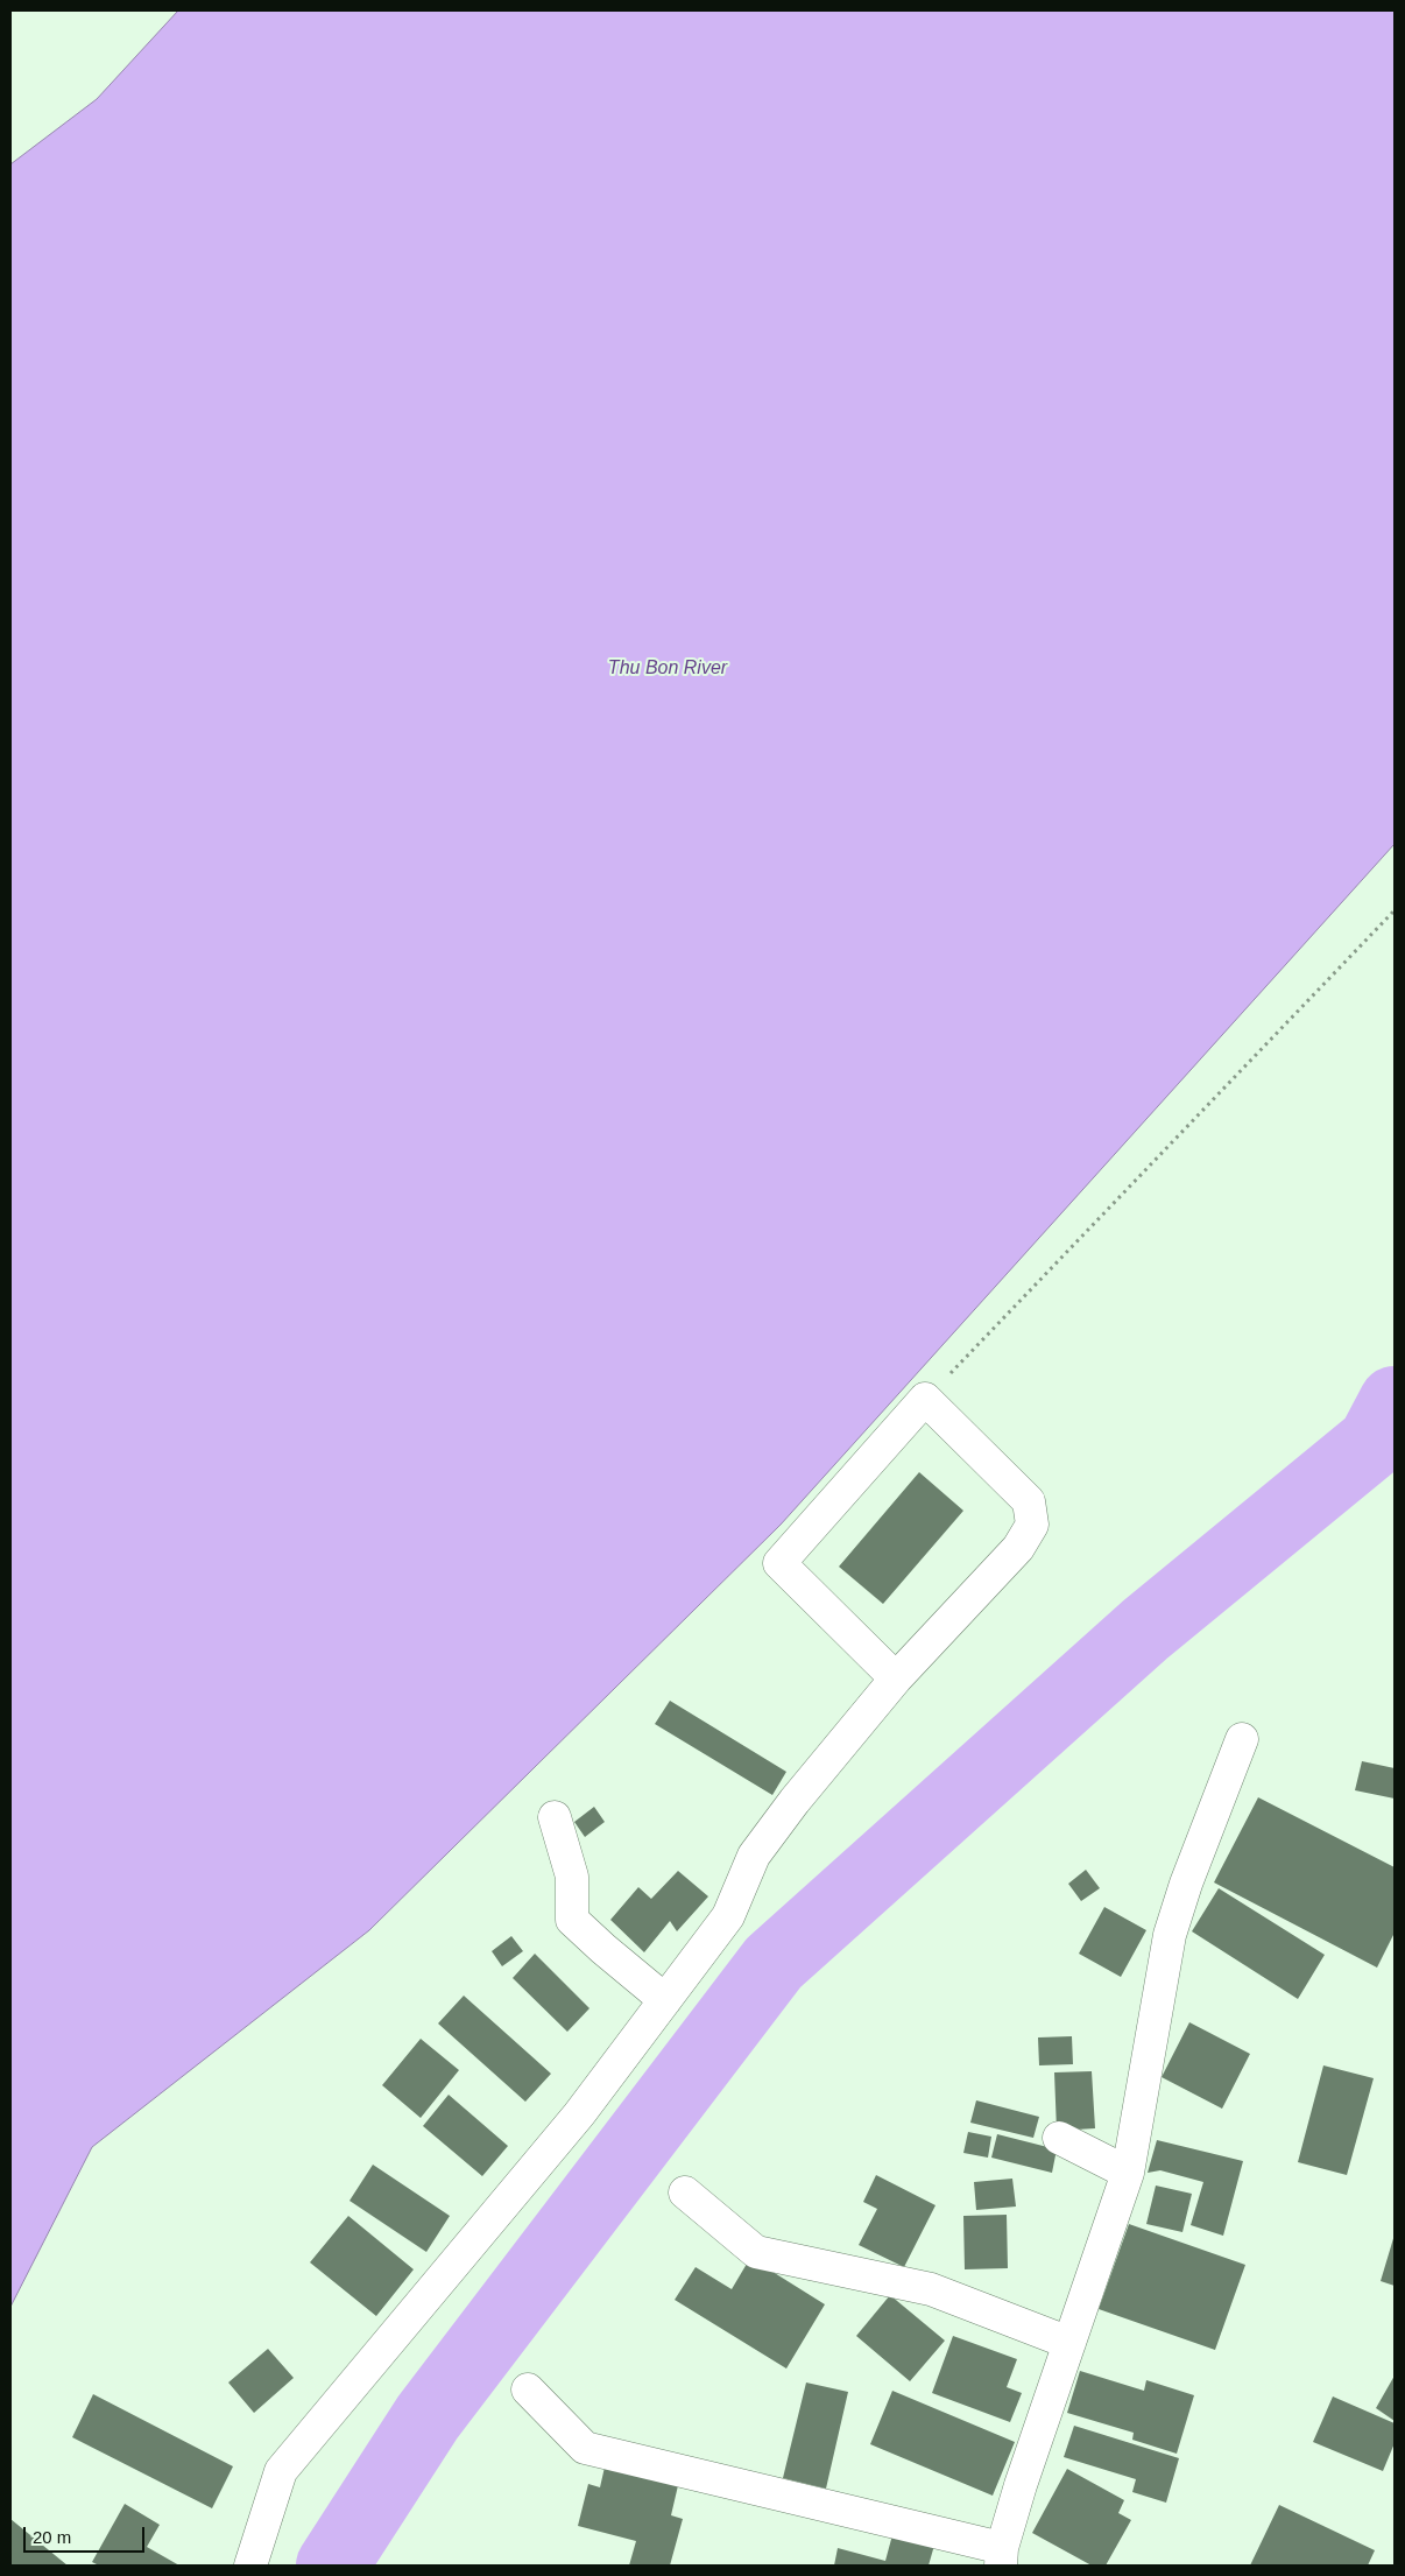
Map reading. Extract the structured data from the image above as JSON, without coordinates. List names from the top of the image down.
{
  "water": ["Thu Bon River"],
  "scale_bar": "20 m"
}
